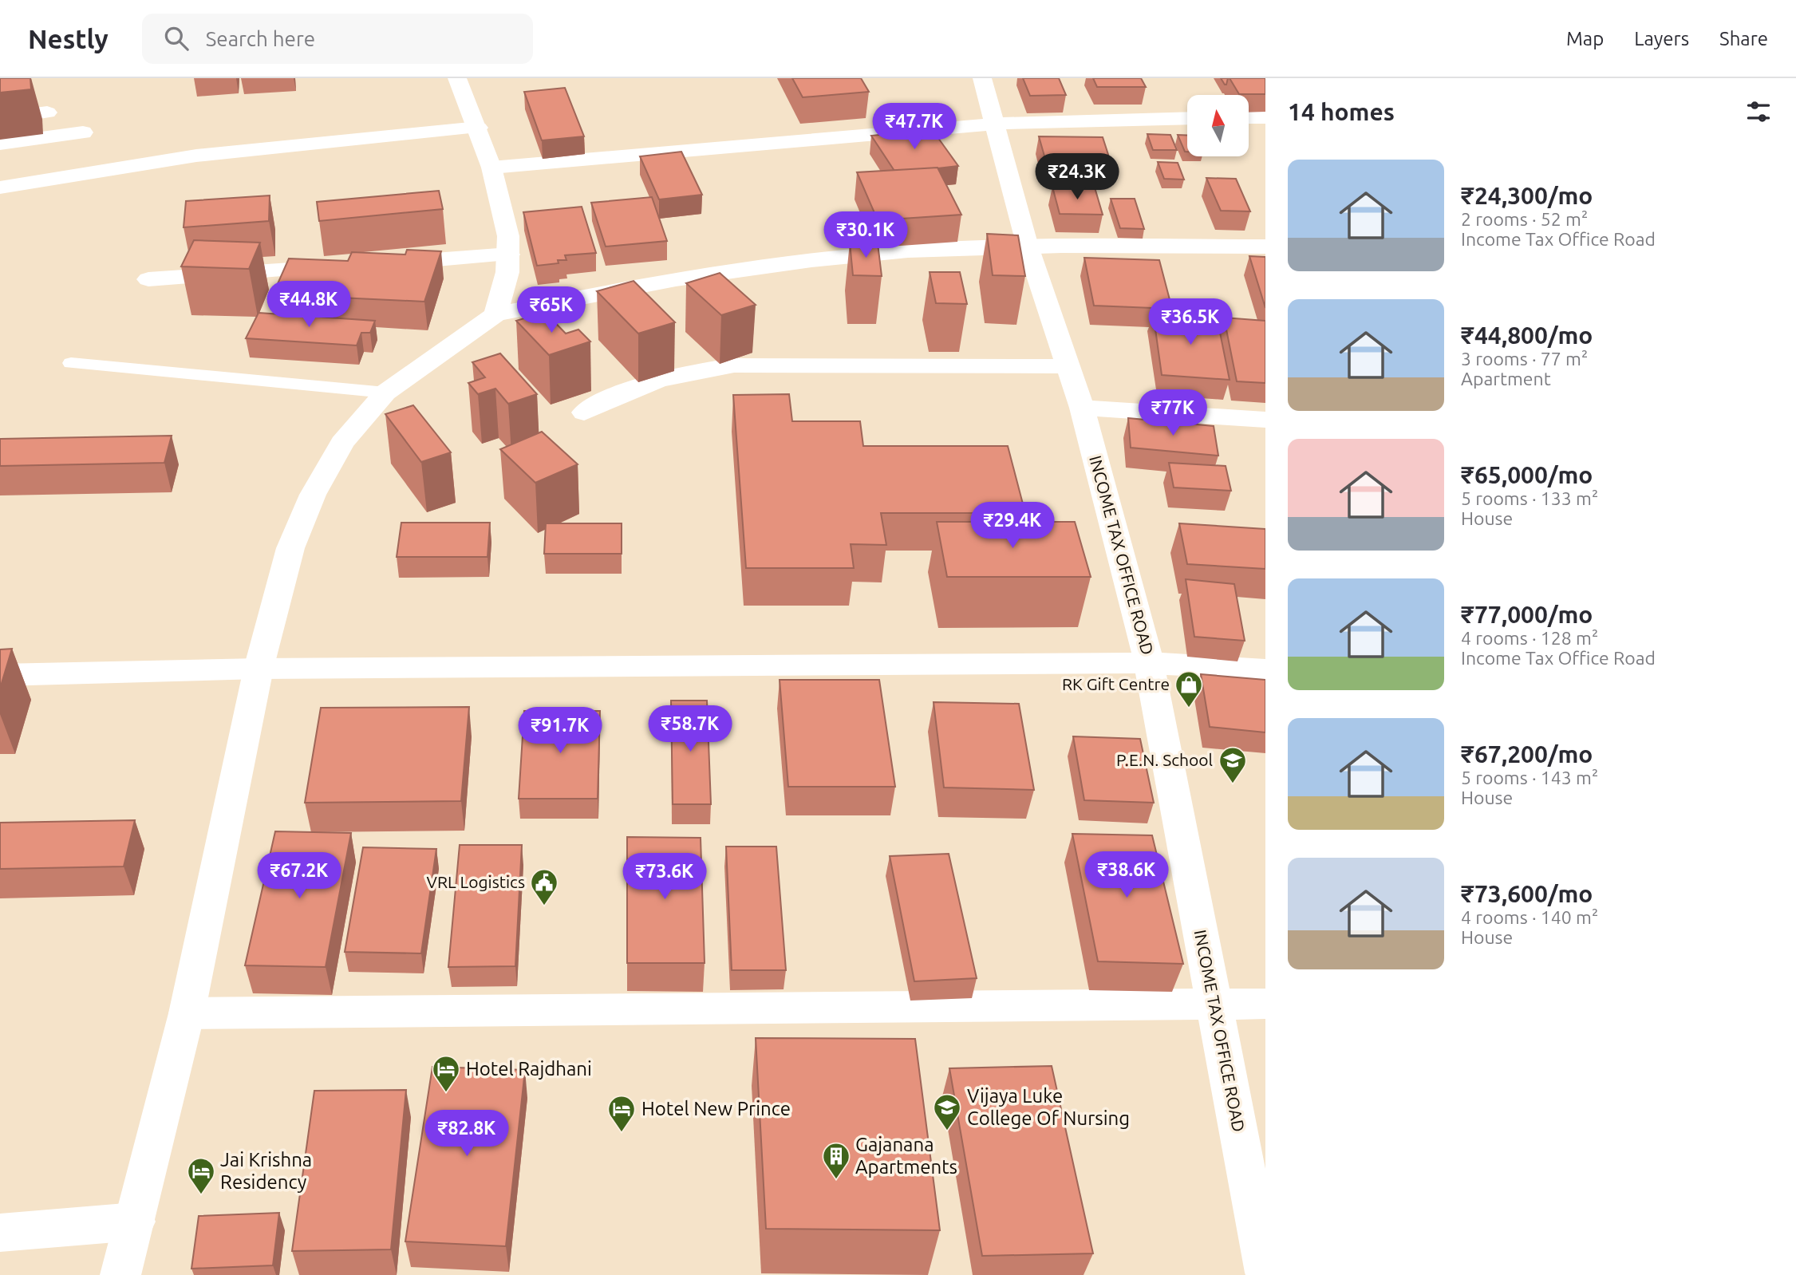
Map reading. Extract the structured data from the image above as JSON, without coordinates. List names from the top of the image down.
{
  "streets": {
    "street": ["INCOME TAX OFFICE ROAD"]
  },
  "places": {
    "shop": ["RK Gift Centre"],
    "school or university": ["P.E.N. School", "Vijaya Luke College Of Nursing"],
    "public building": ["VRL Logistics"],
    "hotel": ["Hotel Rajdhani", "Hotel New Prince", "Jai Krishna Residency"],
    "building": ["Gajanana Apartments"]
  },
  "north": "top",
  "page": {
    "header": "Nestly",
    "search": "Search here",
    "nav": ["Map", "Layers", "Share"],
    "heading": "14 homes",
    "price": [
      "₹47.7K",
      "₹24.3K",
      "₹30.1K",
      "₹44.8K",
      "₹65K",
      "₹36.5K",
      "₹77K",
      "₹29.4K",
      "₹58.7K",
      "₹91.7K",
      "₹38.6K",
      "₹67.2K",
      "₹73.6K",
      "₹82.8K"
    ],
    "list": [
      {
        "name": "₹24,300/mo",
        "note": "2 rooms · 52 m² · Income Tax Office Road"
      },
      {
        "name": "₹44,800/mo",
        "note": "3 rooms · 77 m² · Apartment"
      },
      {
        "name": "₹65,000/mo",
        "note": "5 rooms · 133 m² · House"
      },
      {
        "name": "₹77,000/mo",
        "note": "4 rooms · 128 m² · Income Tax Office Road"
      },
      {
        "name": "₹67,200/mo",
        "note": "5 rooms · 143 m² · House"
      },
      {
        "name": "₹73,600/mo",
        "note": "4 rooms · 140 m² · House"
      }
    ]
  }
}
